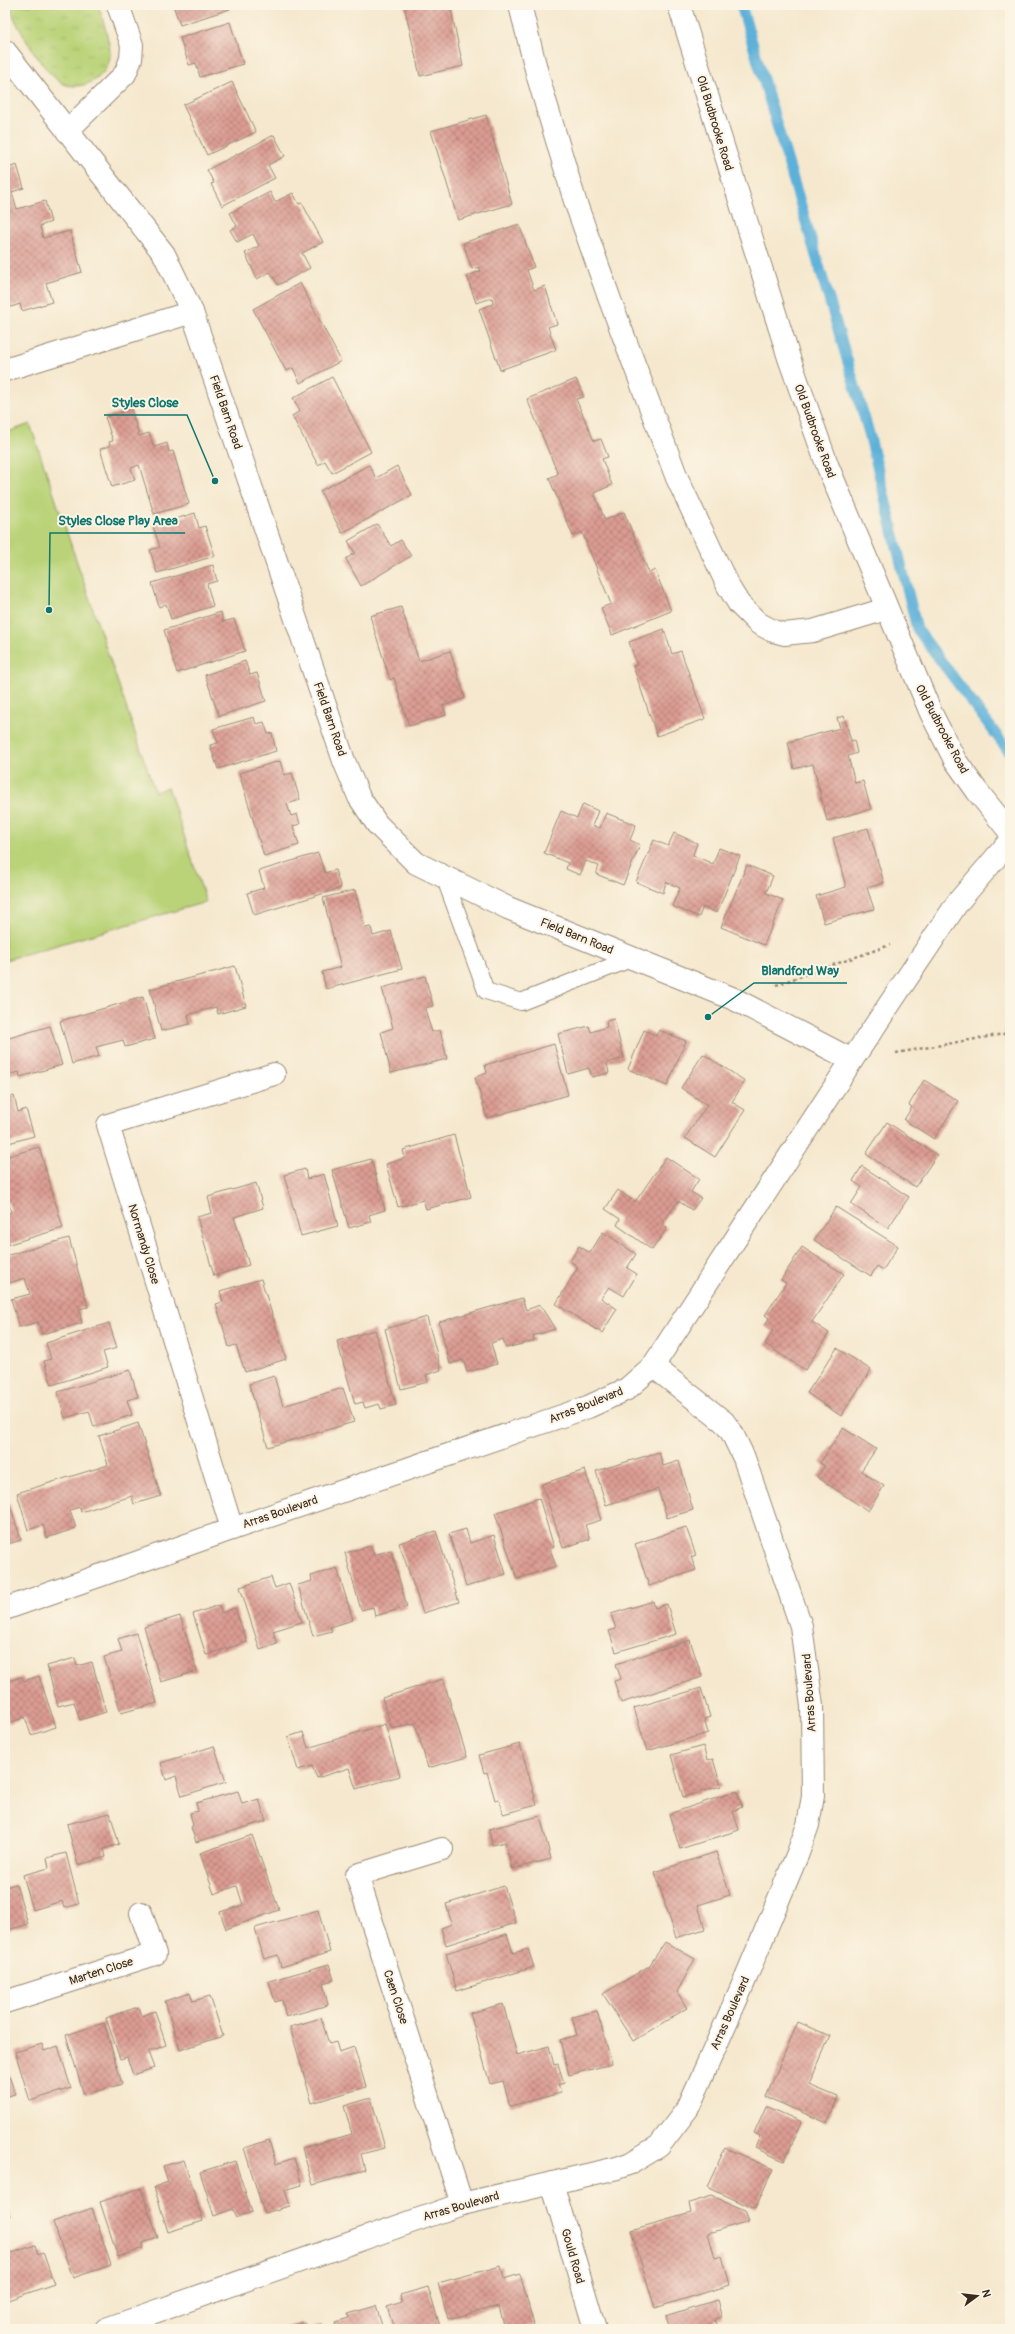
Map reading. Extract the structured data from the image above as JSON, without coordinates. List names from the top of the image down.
{
  "streets": {
    "street": [
      "Old Budbrooke Road",
      "Field Barn Road",
      "Normandy Close",
      "Arras Boulevard",
      "Marten Close",
      "Caen Close",
      "Gould Road"
    ]
  },
  "crossings": [
    ["Normandy Close", "Arras Boulevard"],
    ["Arras Boulevard", "Caen Close"],
    ["Arras Boulevard", "Gould Road"]
  ],
  "places": ["Styles Close", "Styles Close Play Area", "Blandford Way"],
  "north": "right"
}
